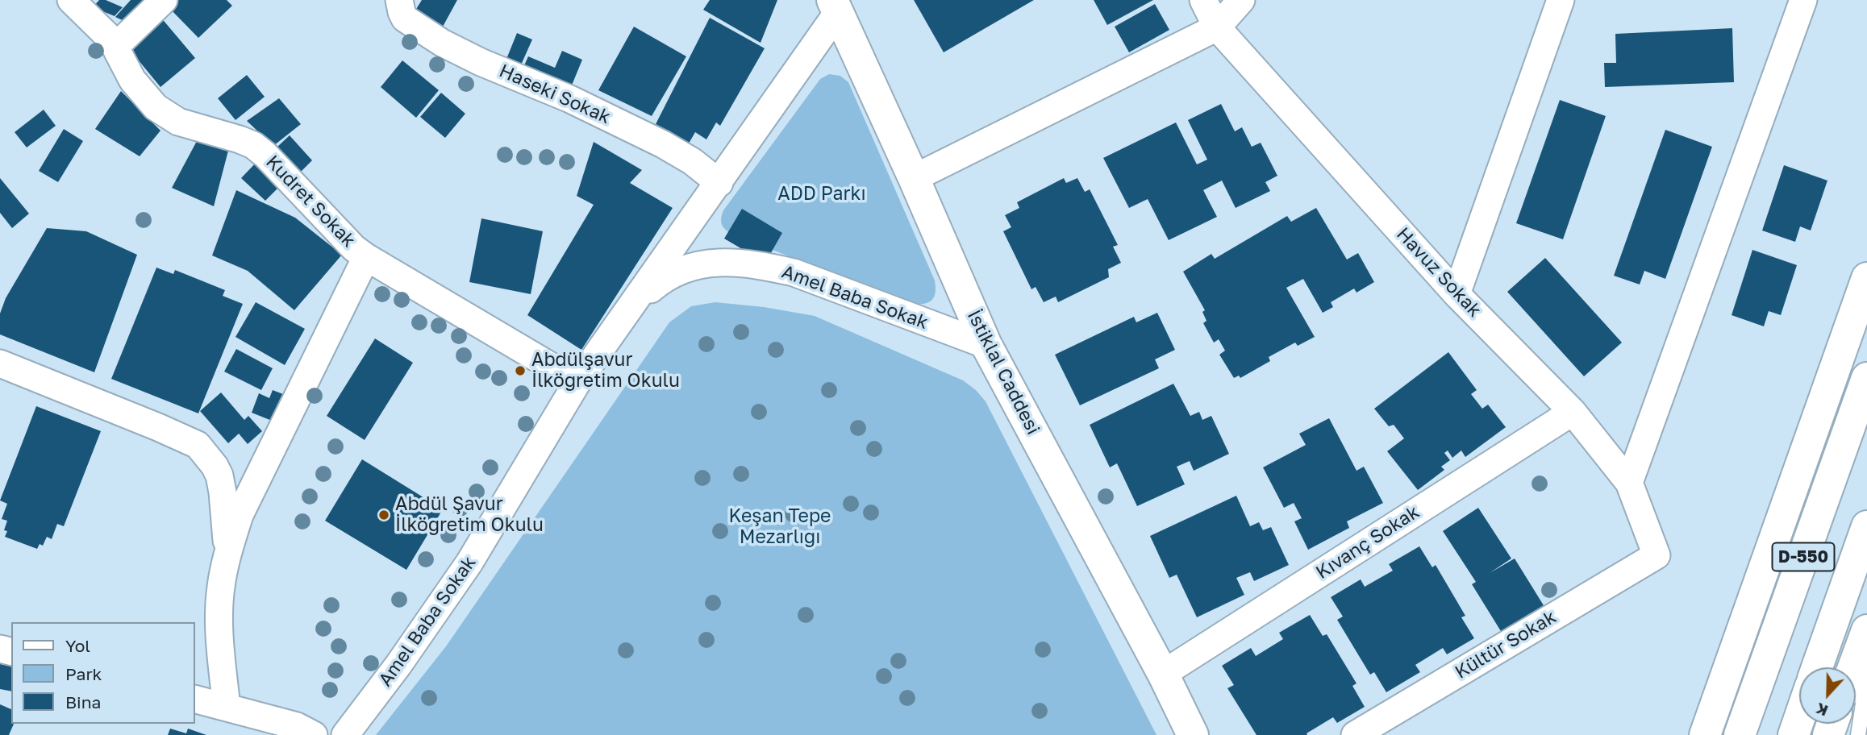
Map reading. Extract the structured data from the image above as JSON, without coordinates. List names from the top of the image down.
{
  "streets": {
    "main road": ["İstiklal Caddesi", "D-550"],
    "street": [
      "Haseki Sokak",
      "Kudret Sokak",
      "Havuz Sokak",
      "Amel Baba Sokak",
      "Kıvanç Sokak",
      "Kültür Sokak"
    ]
  },
  "crossings": [
    ["Haseki Sokak", "Amel Baba Sokak"],
    ["Kudret Sokak", "Amel Baba Sokak"],
    ["Havuz Sokak", "Kıvanç Sokak"],
    ["Havuz Sokak", "Kültür Sokak"],
    ["Amel Baba Sokak", "İstiklal Caddesi"],
    ["İstiklal Caddesi", "Kıvanç Sokak"]
  ],
  "parks": ["ADD Parkı", "Keşan Tepe Mezarlığı"],
  "places": ["Abdülşavur İlköğretim Okulu", "Abdül Şavur İlköğretim Okulu"],
  "legend": ["Yol", "Park", "Bina"],
  "north": "bottom"
}
